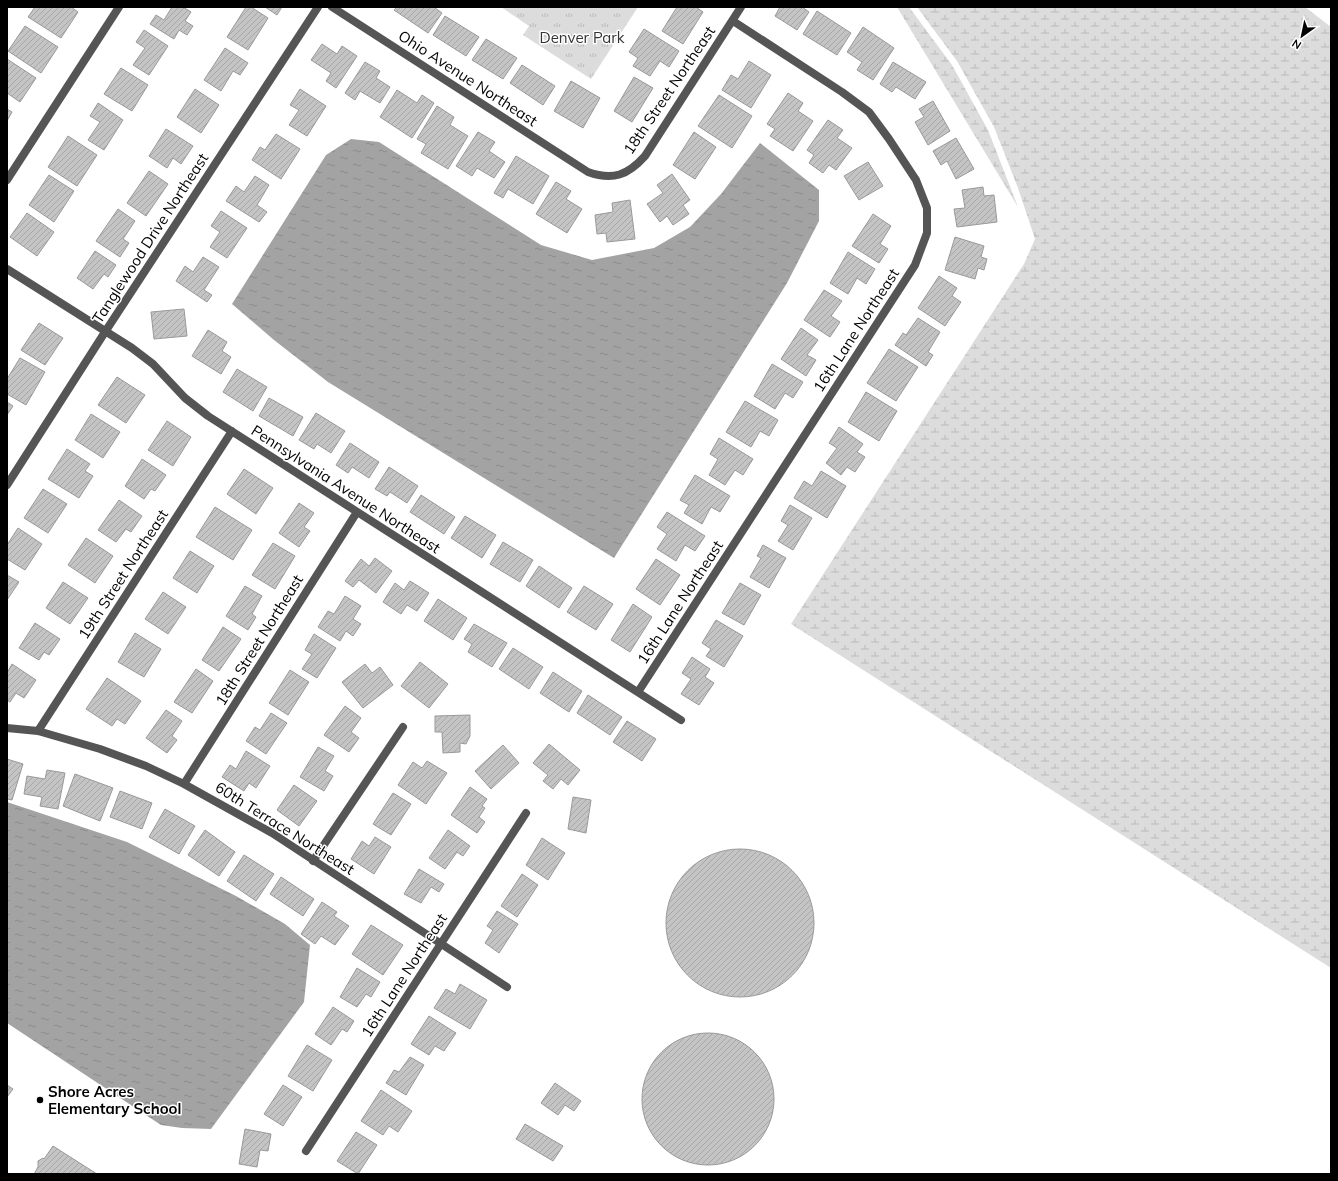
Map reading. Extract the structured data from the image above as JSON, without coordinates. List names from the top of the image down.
{
  "streets": {
    "street": [
      "Ohio Avenue Northeast",
      "18th Street Northeast",
      "Tanglewood Drive Northeast",
      "16th Lane Northeast",
      "Pennsylvania Avenue Northeast",
      "19th Street Northeast",
      "60th Terrace Northeast"
    ]
  },
  "crossings": [
    ["Ohio Avenue Northeast", "18th Street Northeast"],
    ["18th Street Northeast", "16th Lane Northeast"],
    ["18th Street Northeast", "Pennsylvania Avenue Northeast"],
    ["18th Street Northeast", "60th Terrace Northeast"],
    ["Tanglewood Drive Northeast", "Pennsylvania Avenue Northeast"],
    ["16th Lane Northeast", "Pennsylvania Avenue Northeast"],
    ["16th Lane Northeast", "60th Terrace Northeast"],
    ["Pennsylvania Avenue Northeast", "19th Street Northeast"],
    ["19th Street Northeast", "60th Terrace Northeast"]
  ],
  "parks": ["Denver Park"],
  "places": ["Shore Acres Elementary School"],
  "north": "bottom left"
}
